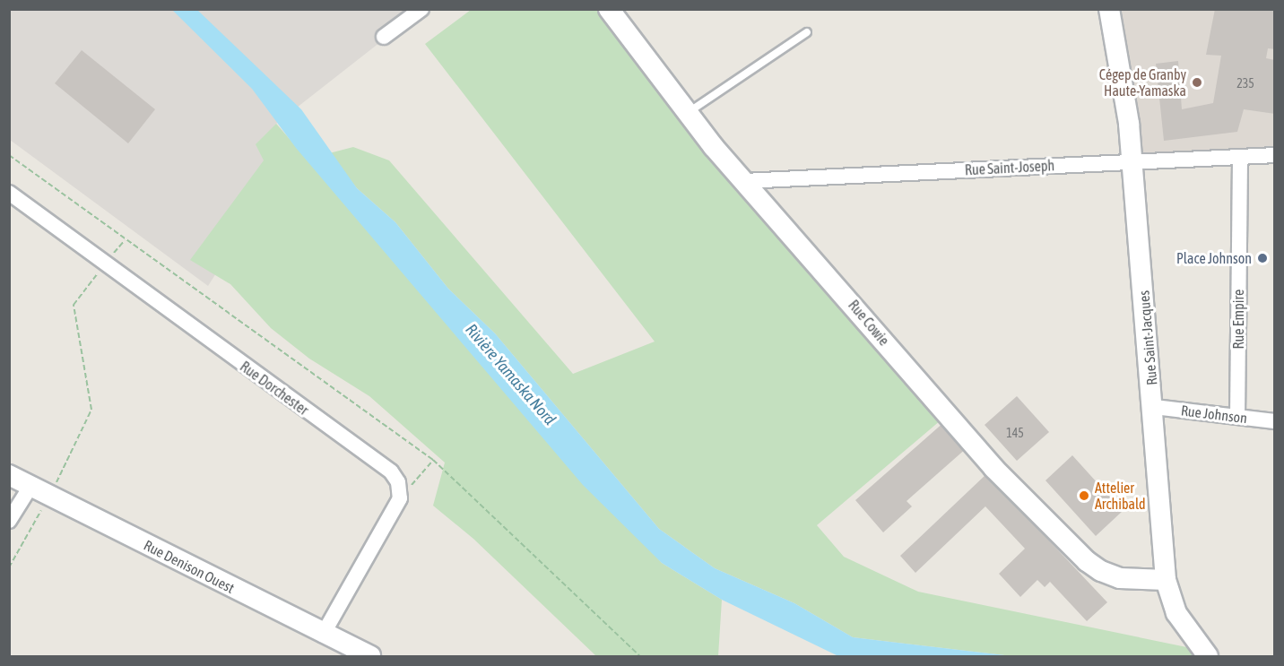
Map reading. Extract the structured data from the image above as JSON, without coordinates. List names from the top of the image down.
{
  "streets": {
    "street": [
      "Rue Saint-Joseph",
      "Rue Empire",
      "Rue Cowie",
      "Rue Saint-Jacques",
      "Rue Dorchester",
      "Rue Johnson",
      "Rue Denison Ouest"
    ]
  },
  "crossings": [
    ["Rue Saint-Joseph", "Rue Empire"],
    ["Rue Saint-Joseph", "Rue Cowie"],
    ["Rue Saint-Joseph", "Rue Saint-Jacques"],
    ["Rue Empire", "Rue Johnson"],
    ["Rue Cowie", "Rue Saint-Jacques"],
    ["Rue Saint-Jacques", "Rue Johnson"]
  ],
  "water": ["Rivière Yamaska Nord"],
  "places": ["Cégep de Granby Haute-Yamaska", "Place Johnson", "Attelier Archibald"],
  "house_numbers": ["235", "145"]
}
